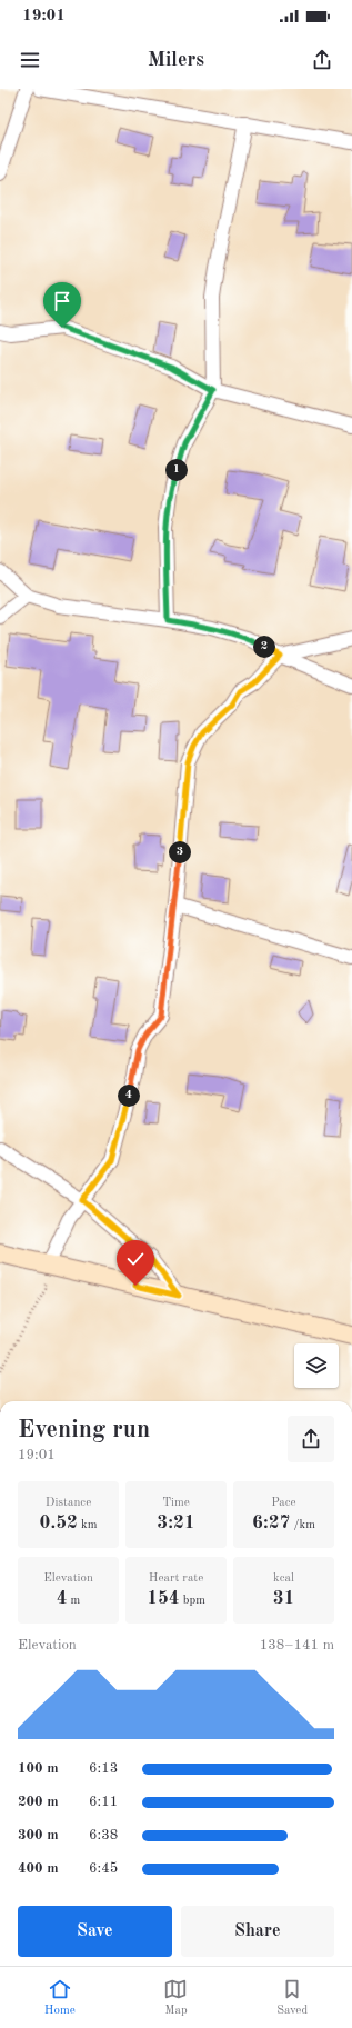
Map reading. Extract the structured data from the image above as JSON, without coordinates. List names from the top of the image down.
{
  "page": {
    "status": "19:01",
    "header": "Milers",
    "pins": [
      "1",
      "2",
      "3",
      "4"
    ],
    "heading": ["Evening run", "19:01"],
    "stats": [
      ["Distance", "0.52 km"],
      ["Time", "3:21"],
      ["Pace", "6:27 /km"],
      ["Elevation", "4 m"],
      ["Heart rate", "154 bpm"],
      ["kcal", "31"]
    ],
    "chart": ["Elevation", "138–141 m"],
    "list": [
      {
        "name": "100 m",
        "note": "6:13"
      },
      {
        "name": "200 m",
        "note": "6:11"
      },
      {
        "name": "300 m",
        "note": "6:38"
      },
      {
        "name": "400 m",
        "note": "6:45"
      }
    ],
    "buttons": ["Save", "Share"],
    "tabs": ["Home", "Map", "Saved"]
  }
}
